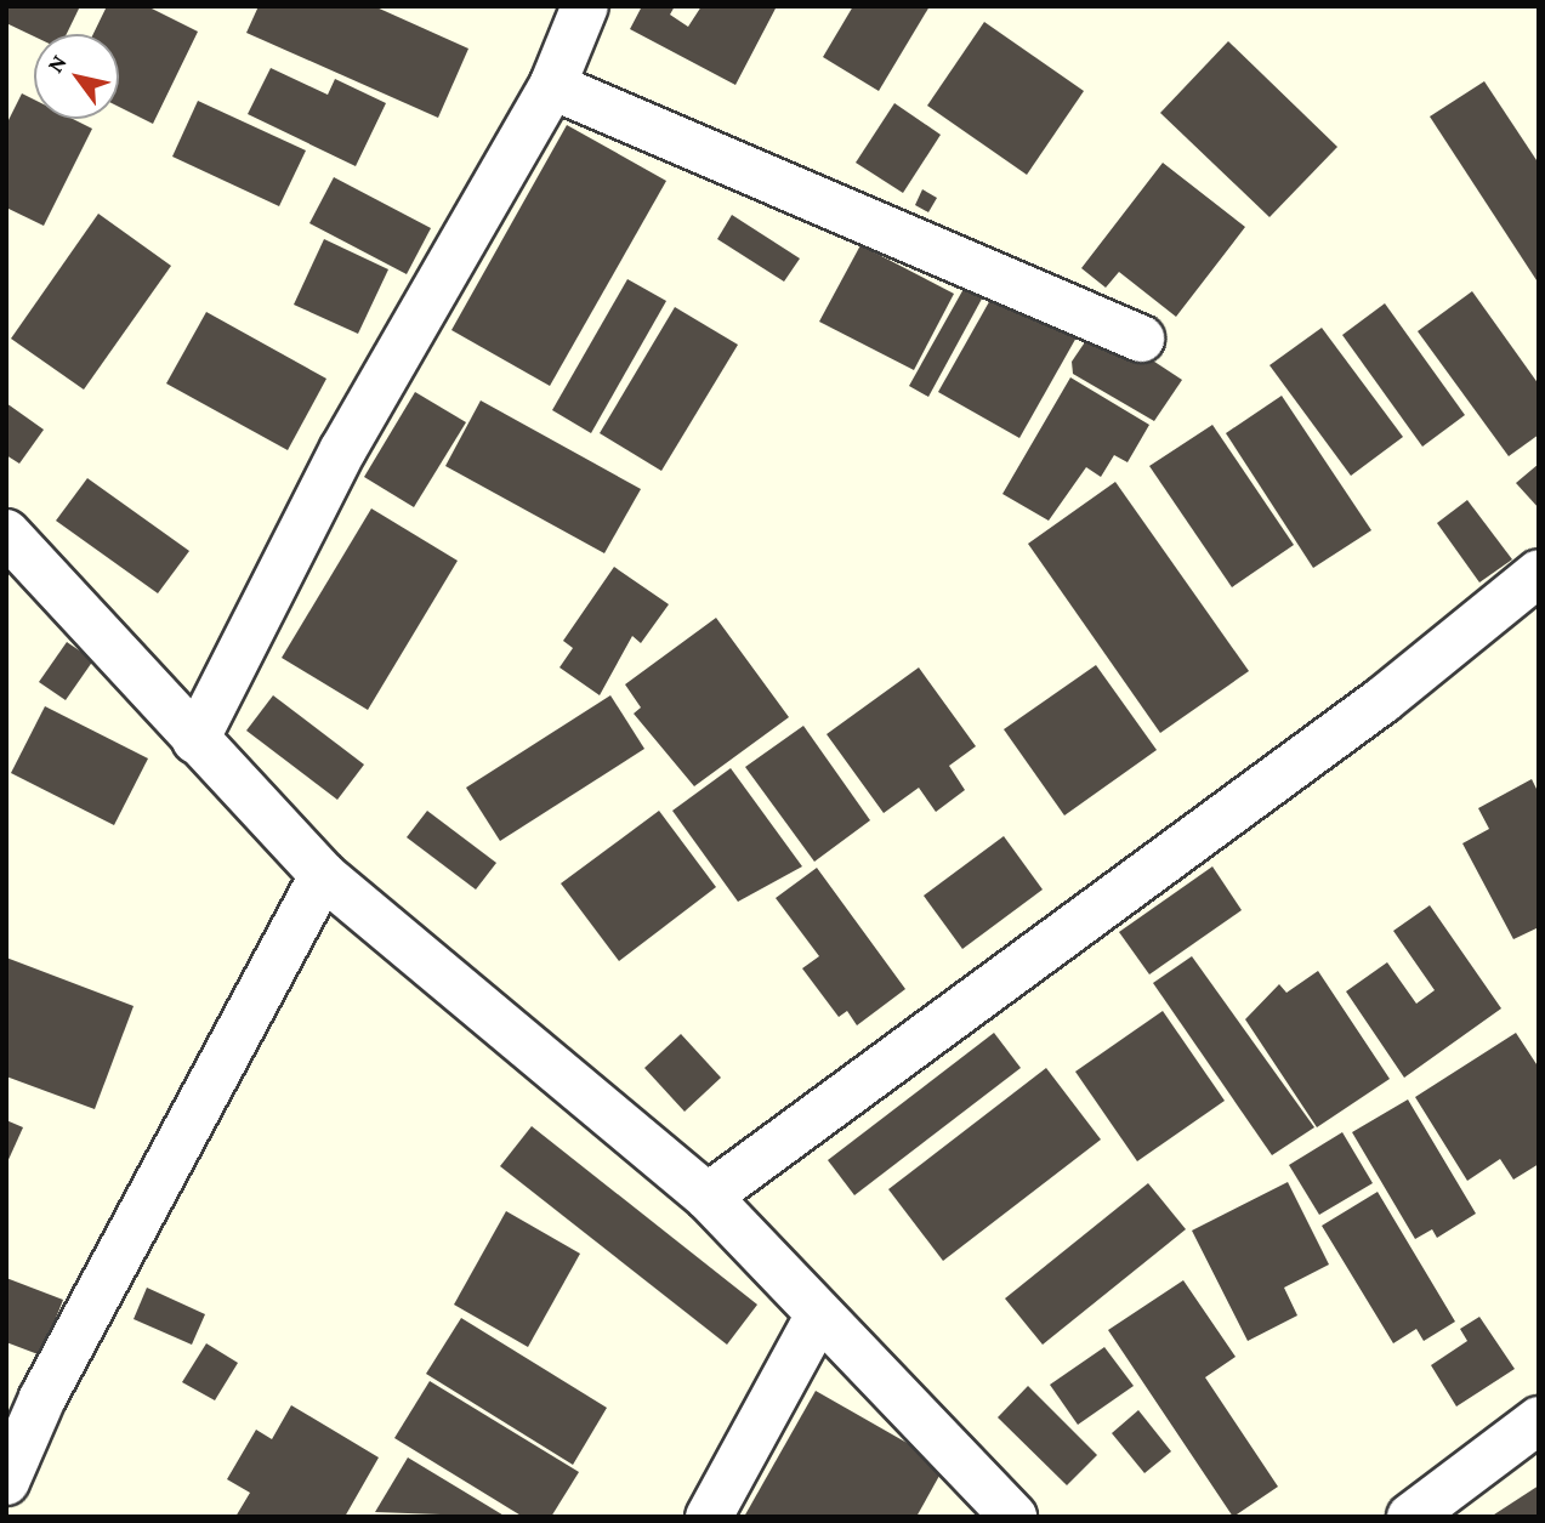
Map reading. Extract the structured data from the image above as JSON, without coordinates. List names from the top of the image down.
{
  "north": "top left"
}
